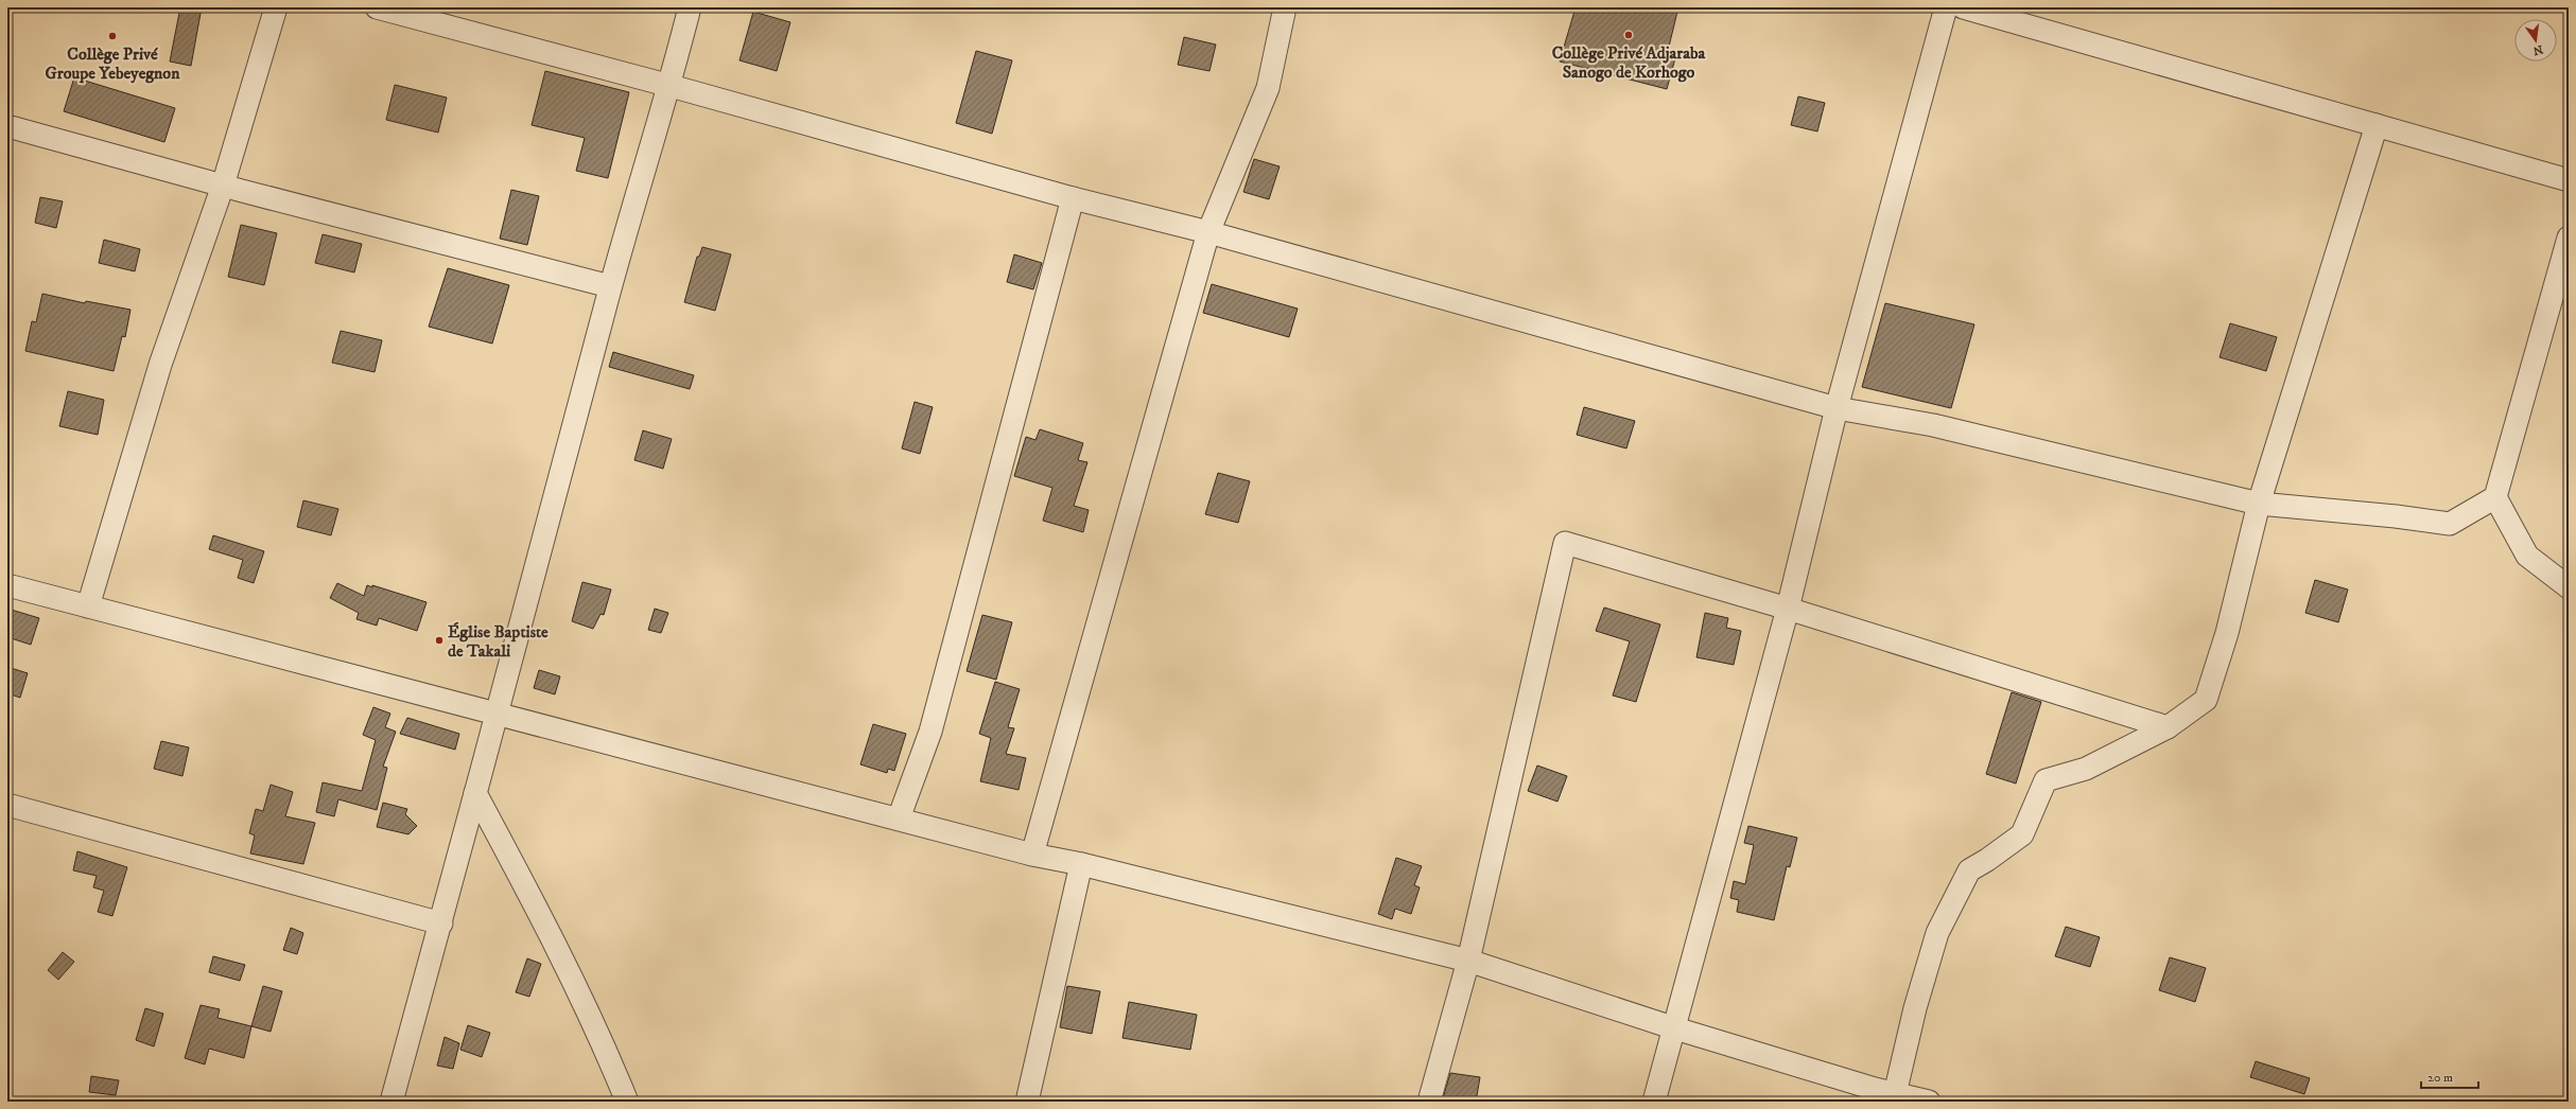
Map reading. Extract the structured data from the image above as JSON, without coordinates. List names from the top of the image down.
{
  "places": ["Collège Privé Adjaraba Sanogo de Korhogo", "Collège Privé Groupe Yebeyegnon", "Église Baptiste de Takali"],
  "scale_bar": "20 m",
  "north": "bottom"
}
